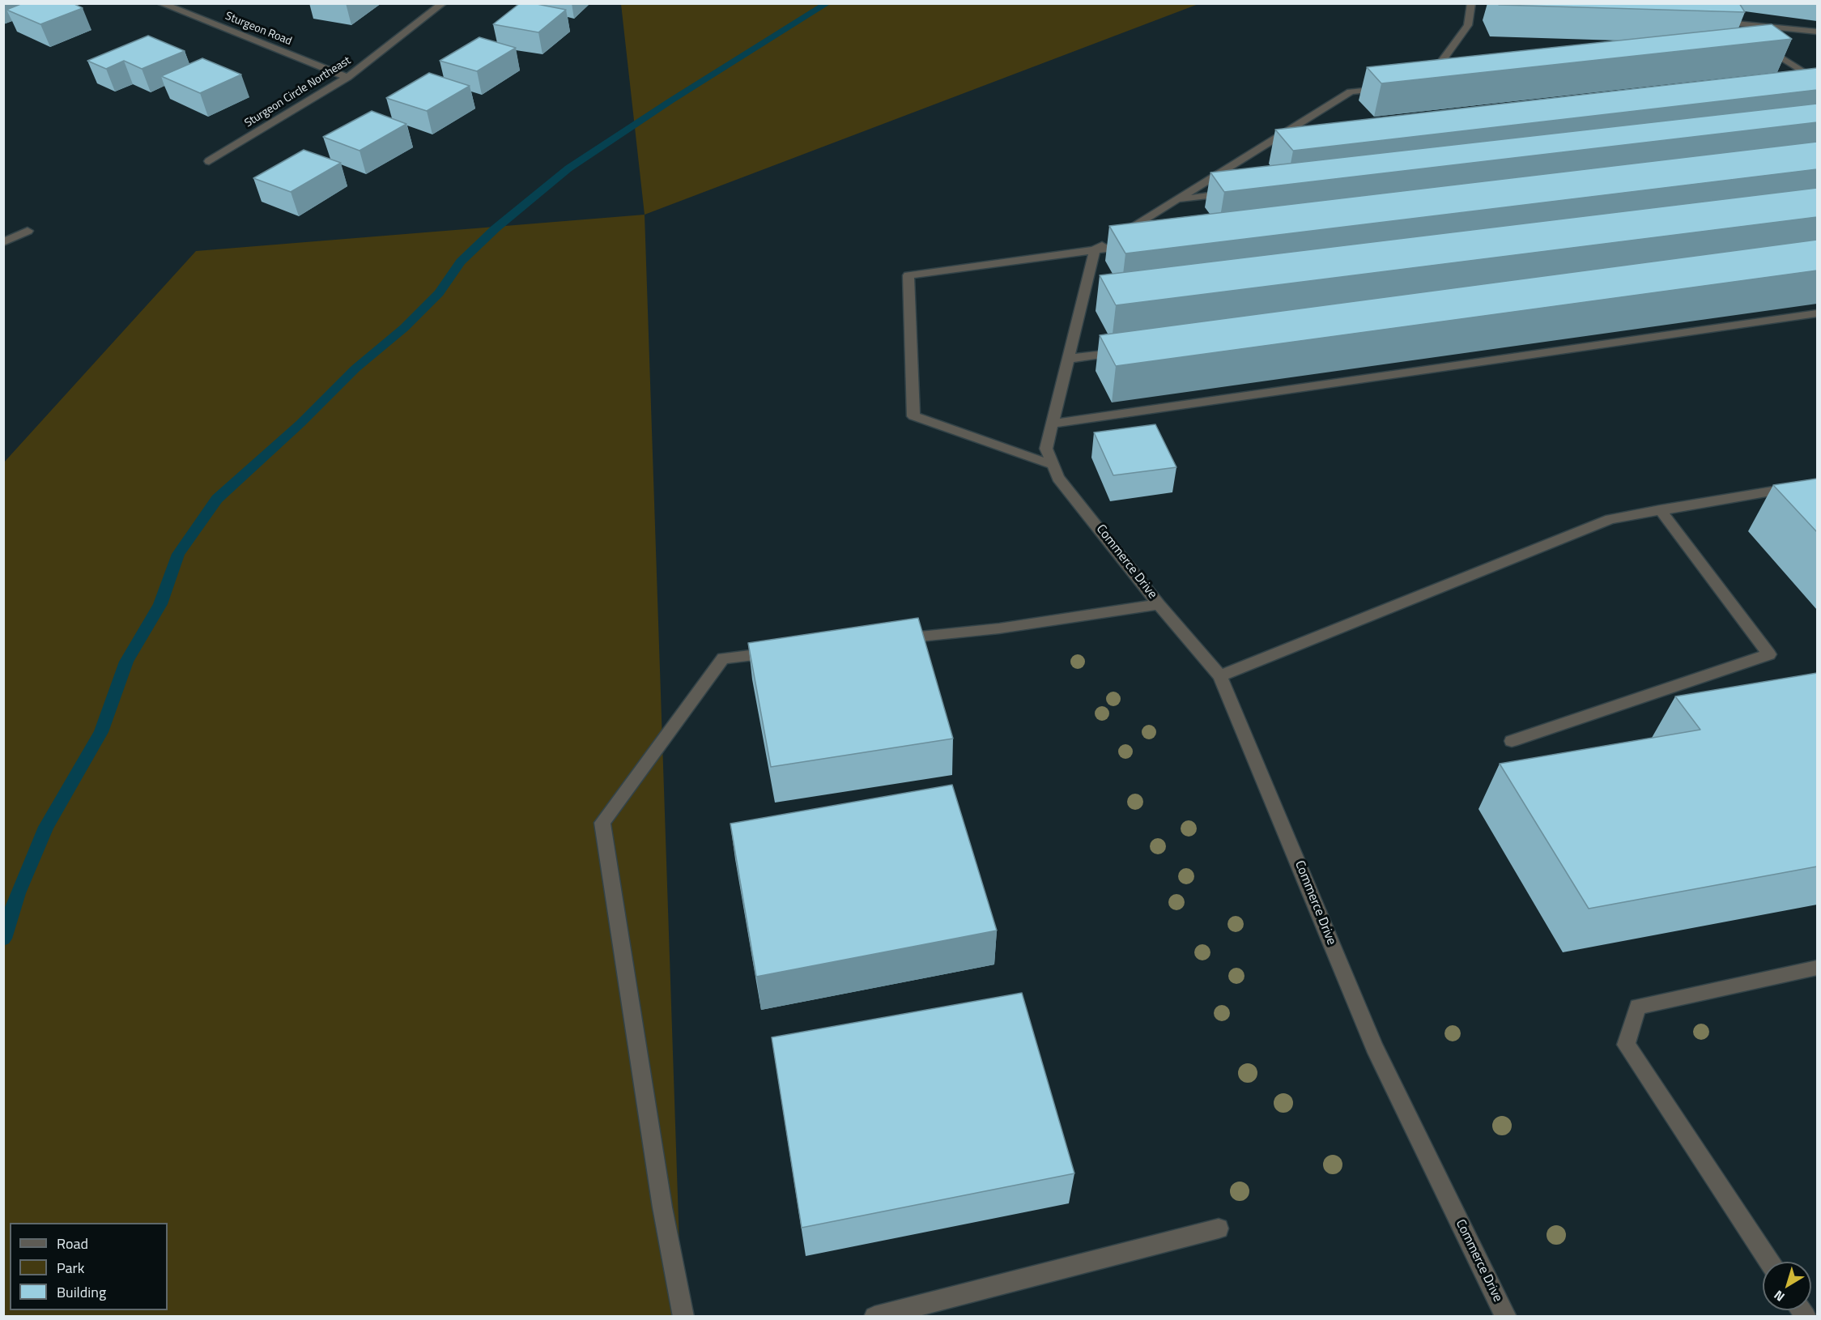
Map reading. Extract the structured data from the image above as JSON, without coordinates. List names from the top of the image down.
{
  "streets": {
    "street": ["Sturgeon Road", "Sturgeon Circle Northeast", "Commerce Drive"]
  },
  "crossings": [
    ["Sturgeon Road", "Sturgeon Circle Northeast"]
  ],
  "legend": ["Road", "Park", "Building"],
  "north": "bottom left"
}
